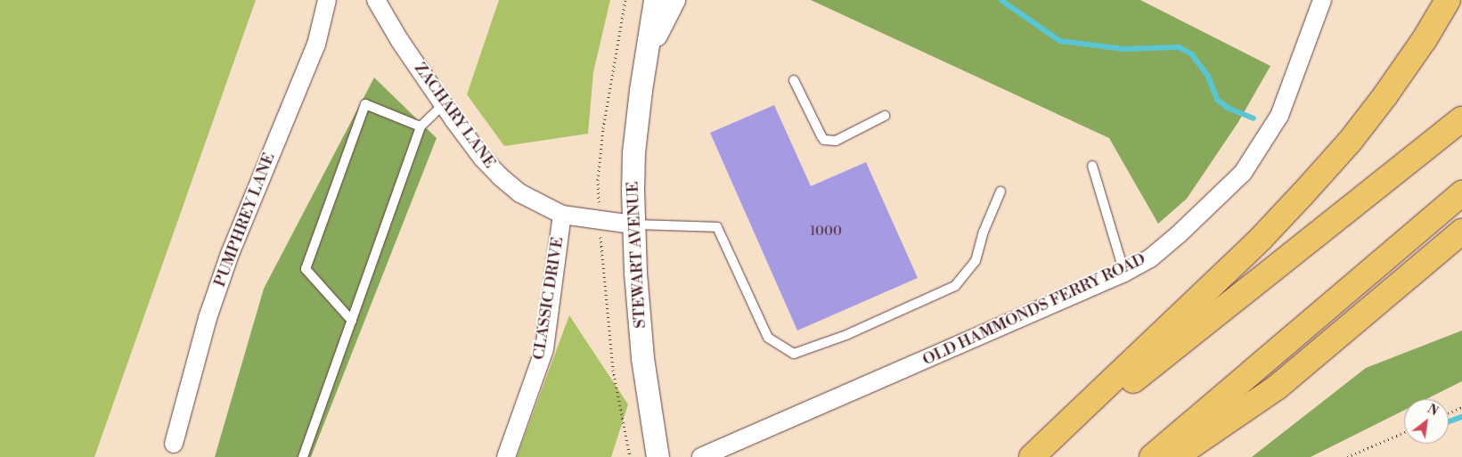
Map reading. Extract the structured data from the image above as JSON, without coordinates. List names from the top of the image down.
{
  "streets": {
    "street": [
      "ZACHARY LANE",
      "PUMPHREY LANE",
      "STEWART AVENUE",
      "CLASSIC DRIVE",
      "OLD HAMMONDS FERRY ROAD"
    ]
  },
  "crossings": [
    ["ZACHARY LANE", "STEWART AVENUE"],
    ["ZACHARY LANE", "CLASSIC DRIVE"]
  ],
  "house_numbers": ["1000"],
  "north": "top right"
}
